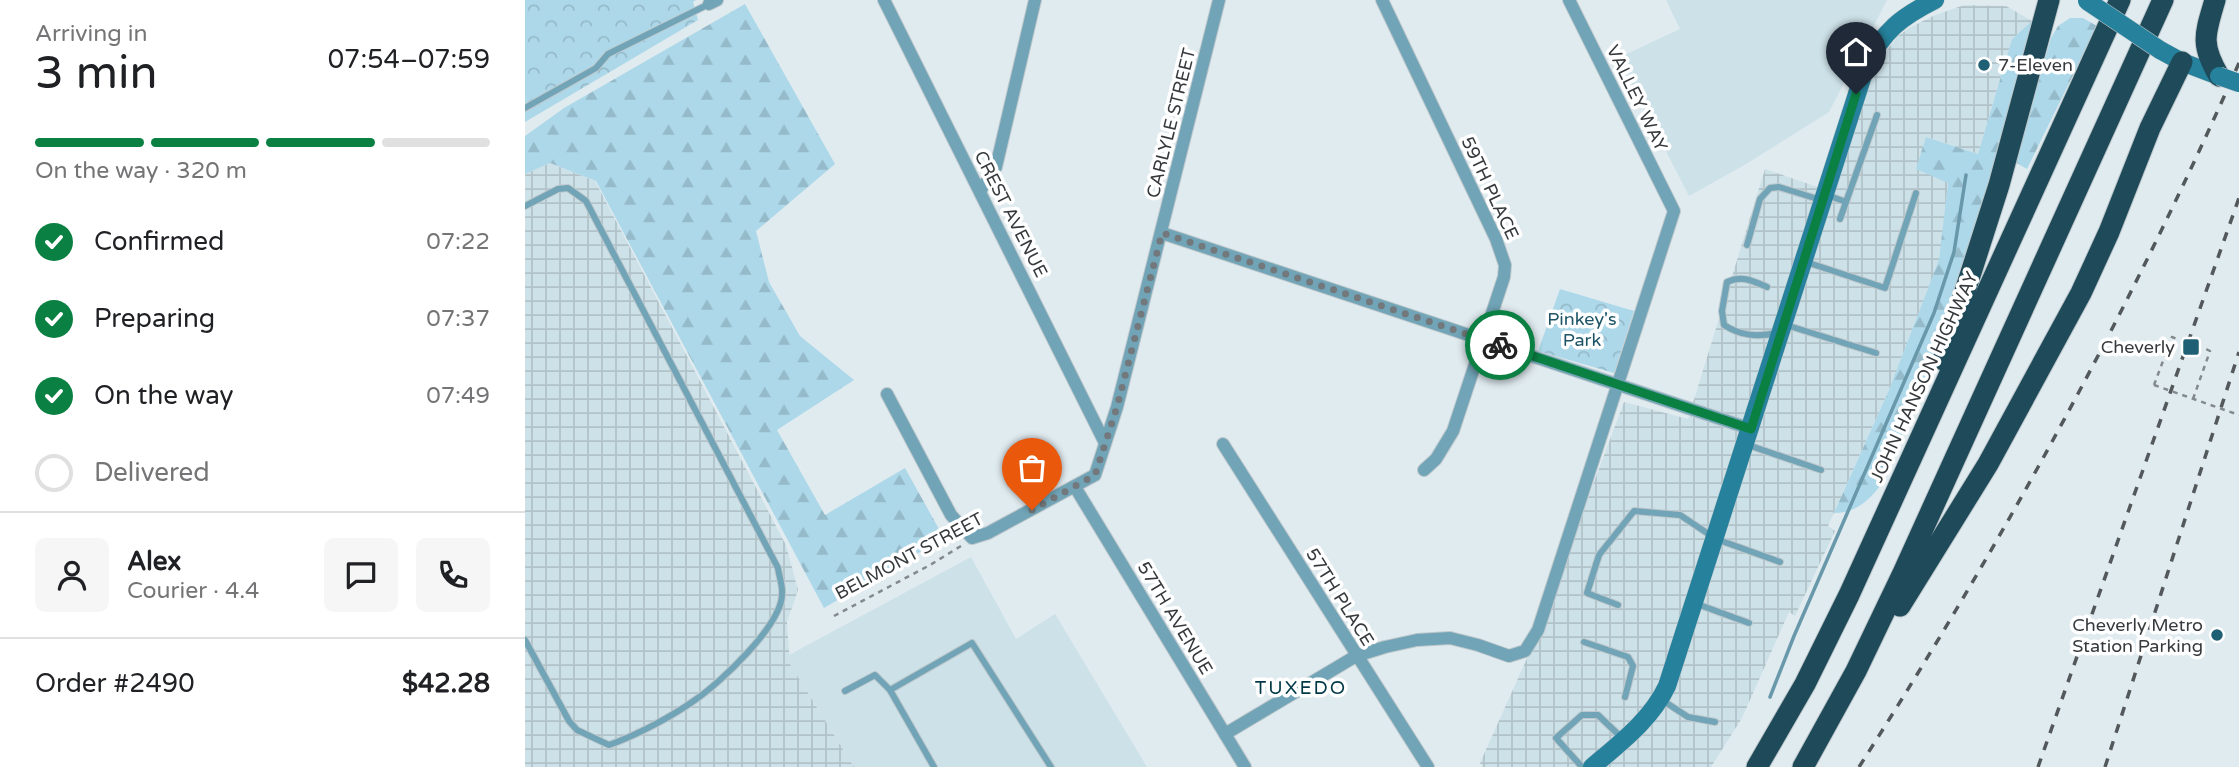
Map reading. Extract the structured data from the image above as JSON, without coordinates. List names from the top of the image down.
{
  "streets": {
    "highway": ["JOHN HANSON HIGHWAY"],
    "street": [
      "VALLEY WAY",
      "CARLYLE STREET",
      "59TH PLACE",
      "CREST AVENUE",
      "BELMONT STREET",
      "57TH PLACE",
      "57TH AVENUE"
    ]
  },
  "crossings": [
    ["CARLYLE STREET", "CREST AVENUE"],
    ["CARLYLE STREET", "BELMONT STREET"],
    ["CARLYLE STREET", "57TH AVENUE"],
    ["BELMONT STREET", "57TH AVENUE"]
  ],
  "districts": ["TUXEDO"],
  "parks": ["Pinkey's Park"],
  "places": {
    "other": ["7-Eleven", "Cheverly Metro Station Parking"],
    "transit": ["Cheverly"]
  },
  "page": {
    "heading": ["3 min", "Arriving in", "07:54–07:59"],
    "panel": [
      "Alex",
      "Courier · 4.4",
      "Order #2490",
      "$42.28"
    ],
    "bar": "On the way · 320 m",
    "list": [
      ["Confirmed", "07:22"],
      ["Preparing", "07:37"],
      ["On the way", "07:49"],
      "Delivered"
    ]
  }
}
